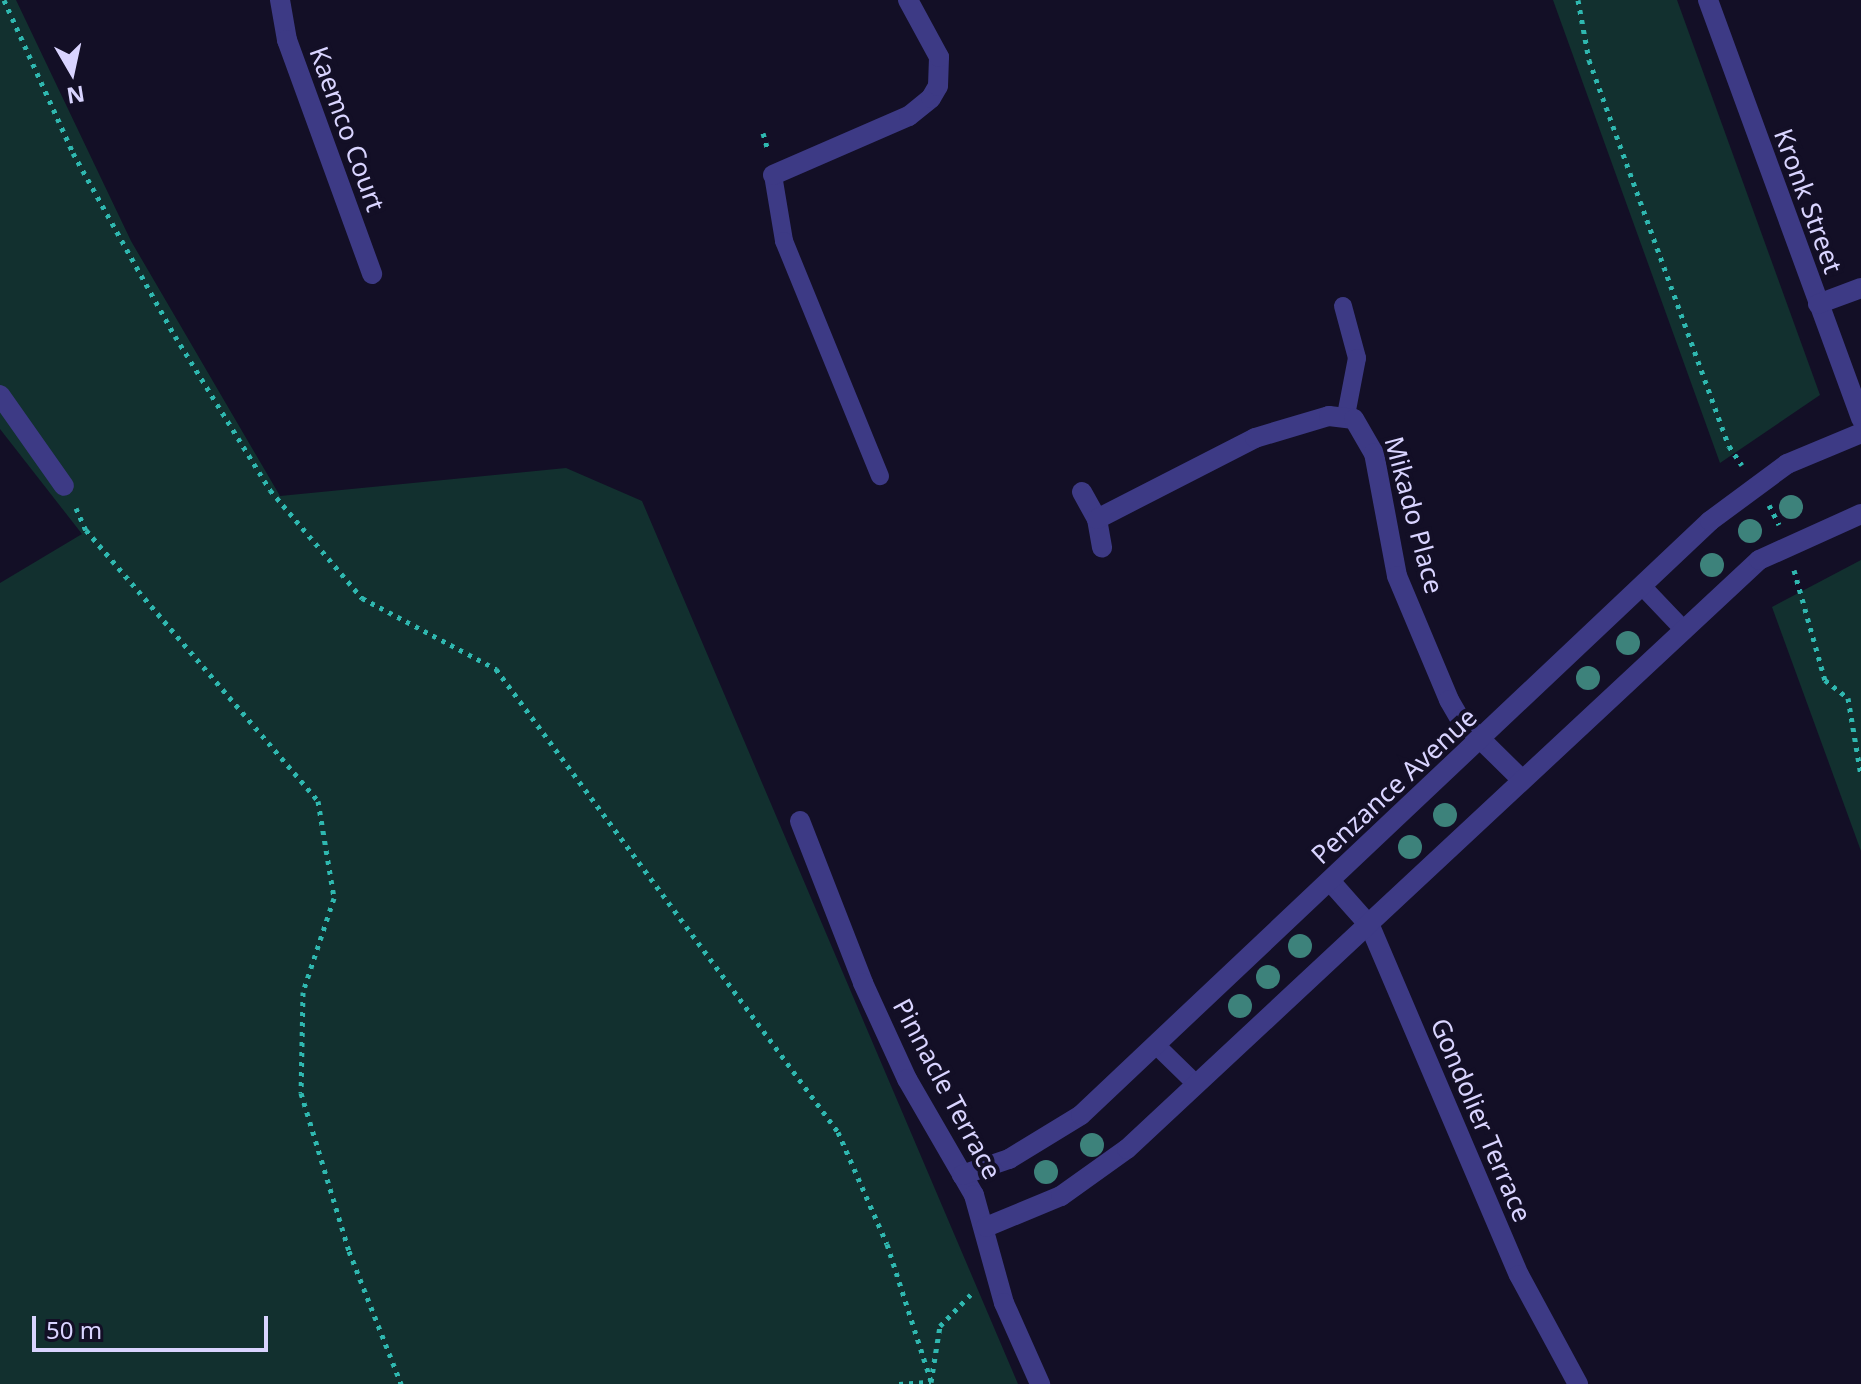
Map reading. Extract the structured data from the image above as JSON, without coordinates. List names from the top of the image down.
{
  "streets": {
    "street": [
      "Kaemco Court",
      "Kronk Street",
      "Mikado Place",
      "Penzance Avenue",
      "Pinnacle Terrace",
      "Gondolier Terrace"
    ]
  },
  "crossings": [
    ["Mikado Place", "Penzance Avenue"],
    ["Penzance Avenue", "Pinnacle Terrace"],
    ["Penzance Avenue", "Gondolier Terrace"]
  ],
  "scale_bar": "50 m",
  "north": "bottom"
}
